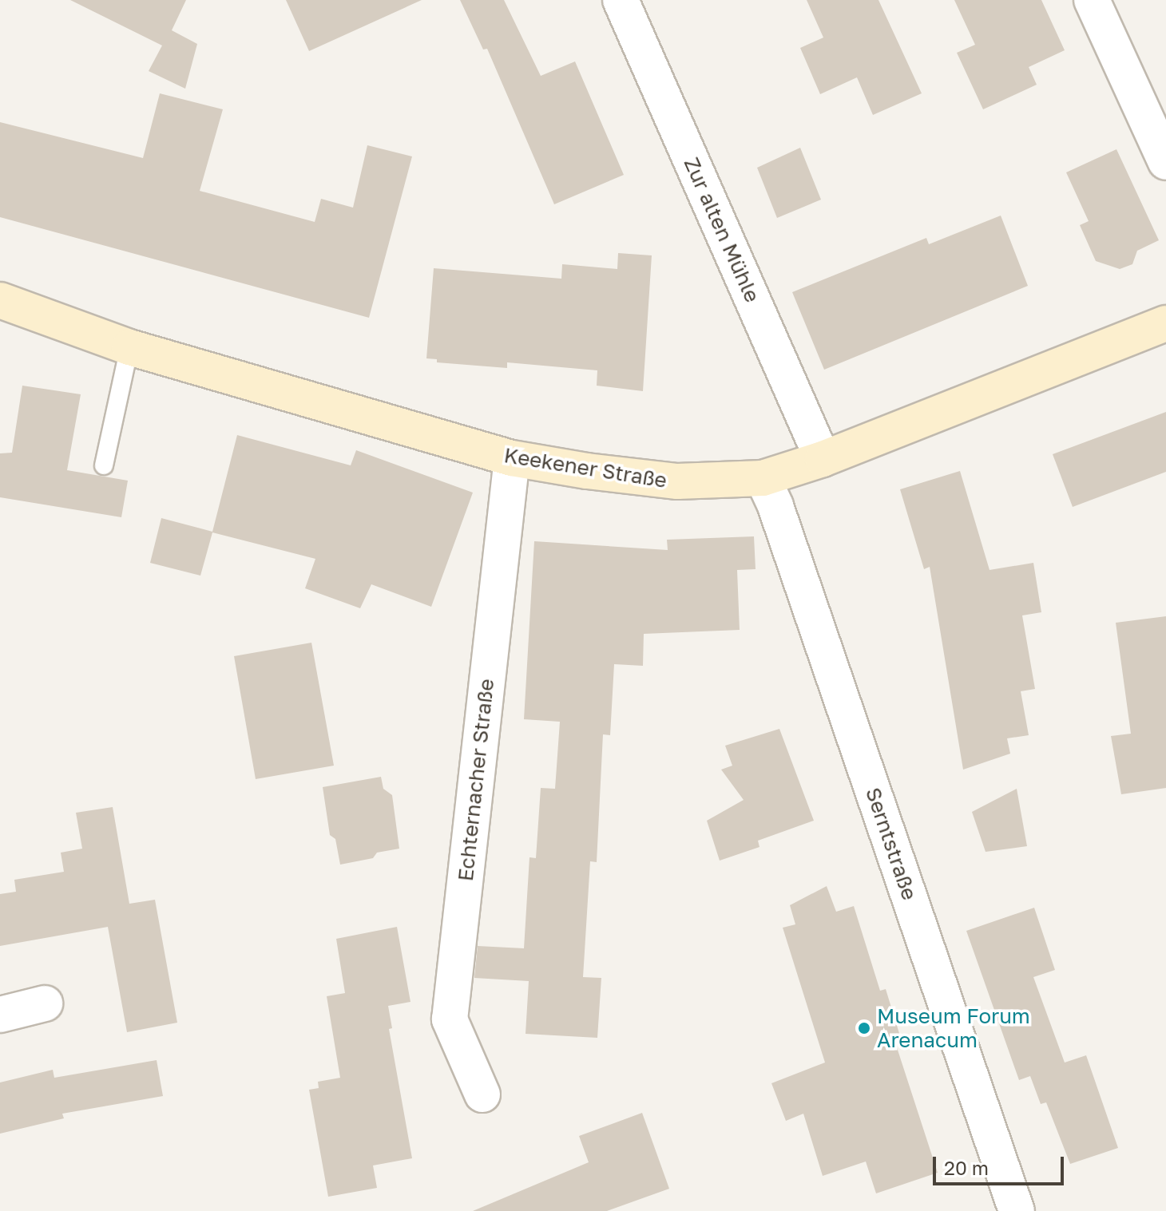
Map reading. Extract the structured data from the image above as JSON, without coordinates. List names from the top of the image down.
{
  "streets": {
    "main road": ["Keekener Straße"],
    "street": ["Zur alten Mühle", "Echternacher Straße", "Serntstraße"]
  },
  "crossings": [
    ["Zur alten Mühle", "Keekener Straße"],
    ["Keekener Straße", "Echternacher Straße"],
    ["Keekener Straße", "Serntstraße"]
  ],
  "places": ["Museum Forum Arenacum"],
  "scale_bar": "20 m"
}
